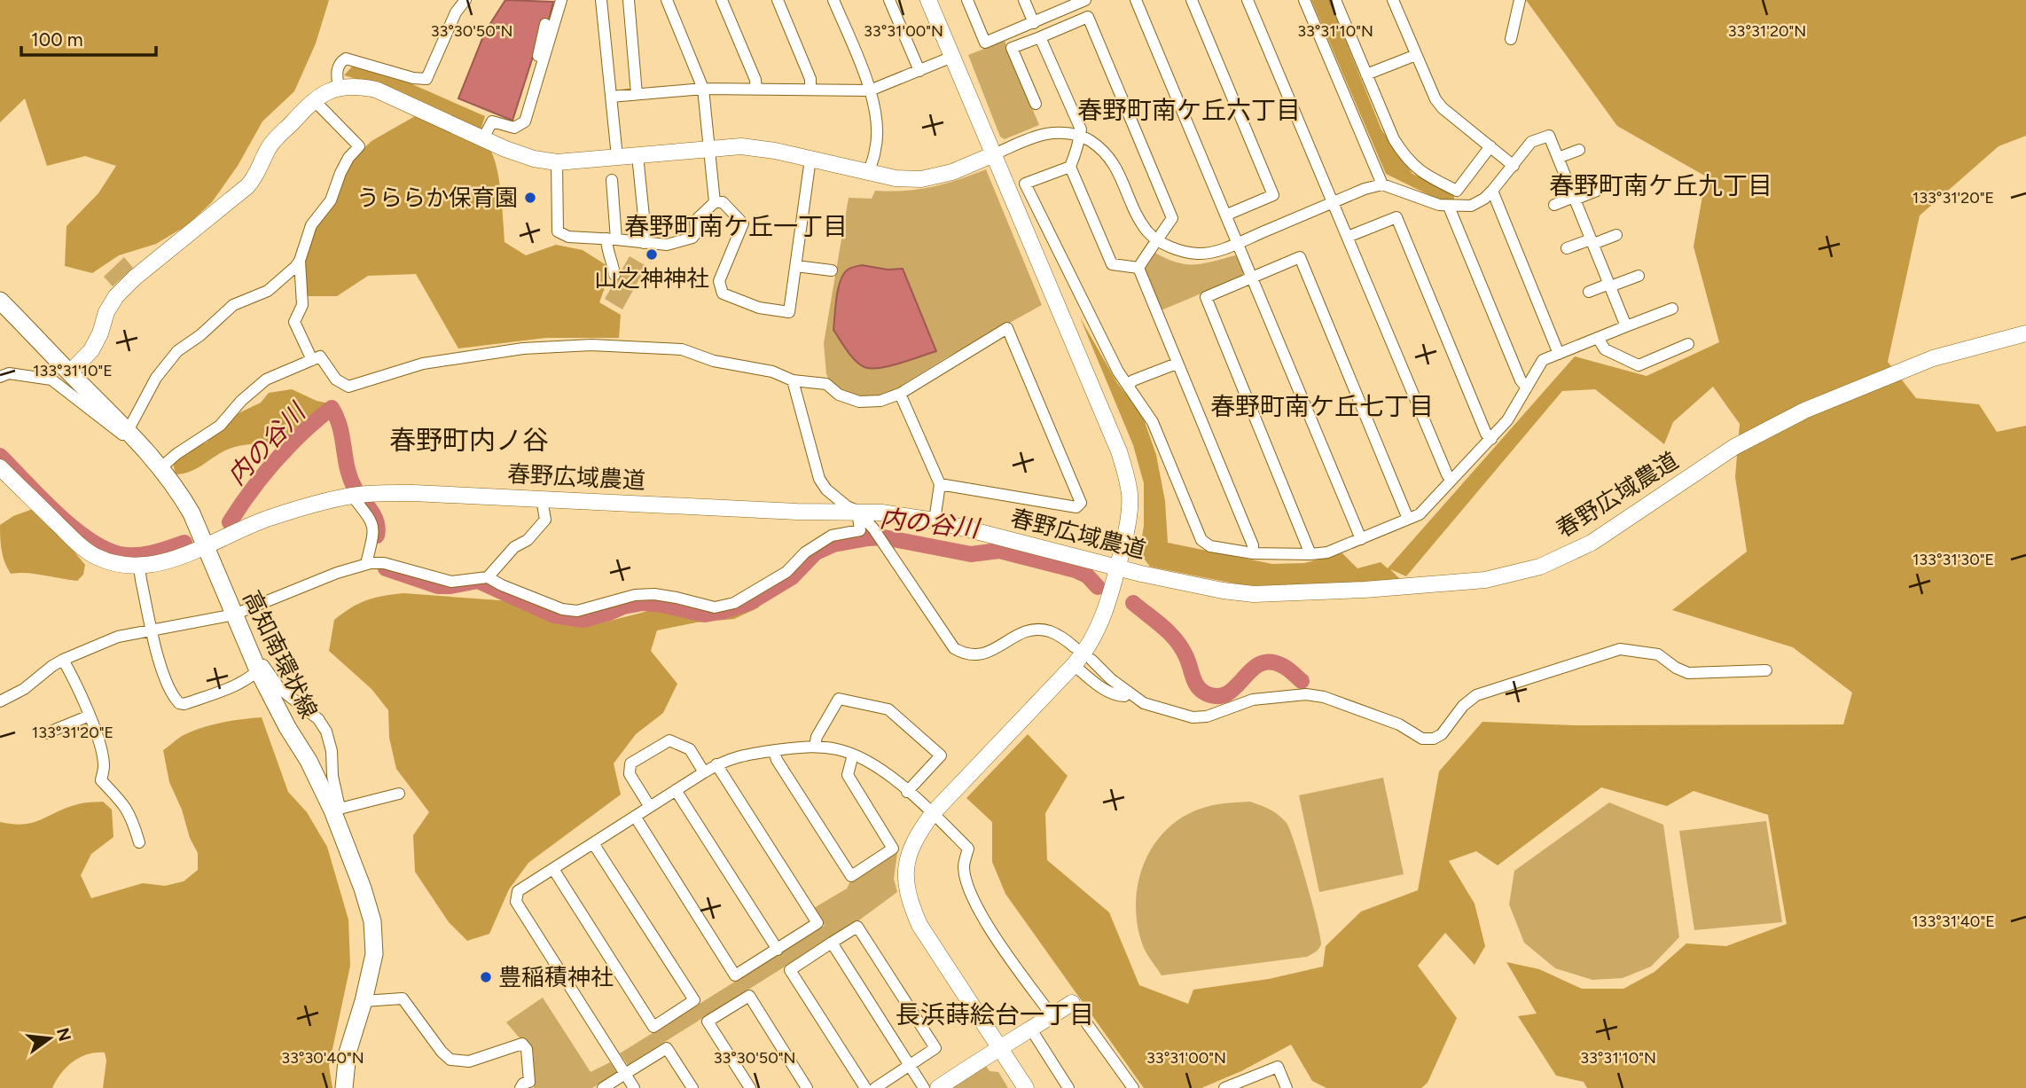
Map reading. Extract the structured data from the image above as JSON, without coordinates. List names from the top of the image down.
{
  "streets": {
    "main road": ["高知南環状線"],
    "street": ["春野広域農道"]
  },
  "crossings": [
    ["春野広域農道", "高知南環状線"]
  ],
  "districts": [
    "春野町南ケ丘六丁目",
    "春野町南ケ丘九丁目",
    "春野町南ケ丘一丁目",
    "春野町南ケ丘七丁目",
    "春野町内ノ谷",
    "長浜蒔絵台一丁目"
  ],
  "water": ["内の谷川"],
  "places": ["うららか保育園", "山之神神社", "豊稲積神社"],
  "scale_bar": "100 m",
  "north": "right",
  "coordinates": [
    "33°30'50\"N",
    "33°31'00\"N",
    "33°31'10\"N",
    "33°31'20\"N",
    "133°31'20\"E",
    "133°31'10\"E",
    "133°31'30\"E",
    "133°31'40\"E",
    "33°30'40\"N"
  ]
}
